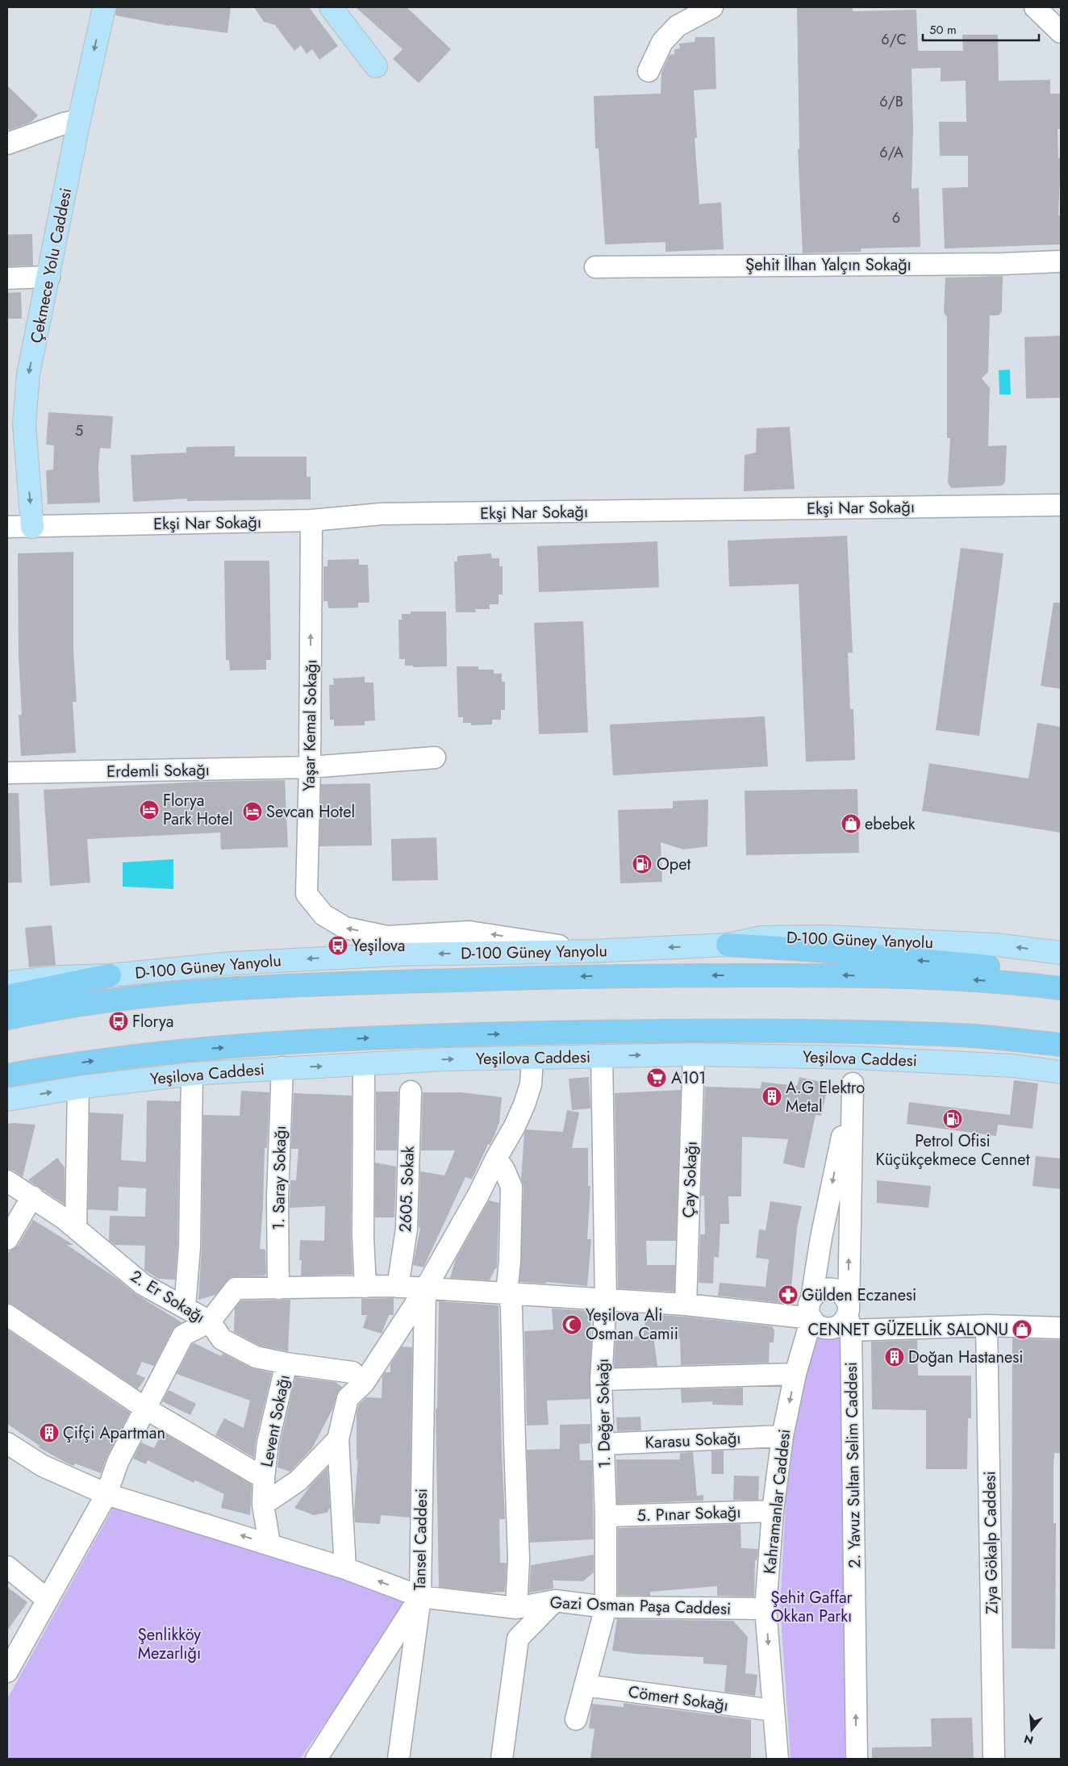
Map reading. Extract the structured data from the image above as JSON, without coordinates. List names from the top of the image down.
{
  "streets": {
    "main road": ["Çekmece Yolu Caddesi", "D-100 Güney Yanyolu", "Yeşilova Caddesi"],
    "street": [
      "Şehit İlhan Yalçın Sokağı",
      "Ekşi Nar Sokağı",
      "Yaşar Kemal Sokağı",
      "Erdemli Sokağı",
      "1. Saray Sokağı",
      "Çay Sokağı",
      "2605. Sokak",
      "2. Er Sokağı",
      "1. Değer Sokağı",
      "Levent Sokağı",
      "Karasu Sokağı",
      "2. Yavuz Sultan Selim Caddesi",
      "Kahramanlar Caddesi",
      "5. Pınar Sokağı",
      "Tansel Caddesi",
      "Ziya Gökalp Caddesi",
      "Gazi Osman Paşa Caddesi",
      "Cömert Sokağı"
    ]
  },
  "crossings": [
    ["Çekmece Yolu Caddesi", "Ekşi Nar Sokağı"],
    ["Ekşi Nar Sokağı", "Yaşar Kemal Sokağı"],
    ["Yaşar Kemal Sokağı", "Erdemli Sokağı"],
    ["Yaşar Kemal Sokağı", "D-100 Güney Yanyolu"],
    ["Yeşilova Caddesi", "1. Saray Sokağı"],
    ["Yeşilova Caddesi", "Çay Sokağı"],
    ["Yeşilova Caddesi", "1. Değer Sokağı"],
    ["2. Er Sokağı", "Levent Sokağı"],
    ["1. Değer Sokağı", "Karasu Sokağı"],
    ["1. Değer Sokağı", "5. Pınar Sokağı"],
    ["1. Değer Sokağı", "Gazi Osman Paşa Caddesi"],
    ["1. Değer Sokağı", "Cömert Sokağı"],
    ["Levent Sokağı", "Gazi Osman Paşa Caddesi"],
    ["Karasu Sokağı", "Kahramanlar Caddesi"],
    ["2. Yavuz Sultan Selim Caddesi", "Kahramanlar Caddesi"],
    ["Kahramanlar Caddesi", "5. Pınar Sokağı"],
    ["Kahramanlar Caddesi", "Gazi Osman Paşa Caddesi"],
    ["Kahramanlar Caddesi", "Cömert Sokağı"],
    ["Tansel Caddesi", "Gazi Osman Paşa Caddesi"]
  ],
  "one_way": [
    "Çekmece Yolu Caddesi",
    "D-100 Güney Yanyolu",
    "Yeşilova Caddesi",
    "2. Yavuz Sultan Selim Caddesi",
    "Kahramanlar Caddesi"
  ],
  "parks": ["Şehit Gaffar Okkan Parkı", "Şenlikköy Mezarlığı"],
  "places": {
    "hotel": ["Florya Park Hotel", "Sevcan Hotel"],
    "shop": ["ebebek", "CENNET GÜZELLİK SALONU"],
    "fuel station": ["Opet", "Petrol Ofisi Küçükçekmece Cennet"],
    "bus stop": ["Yeşilova", "Florya"],
    "supermarket": ["A101"],
    "building": ["A.G Elektro Metal", "Doğan Hastanesi", "Çifçi Apartman"],
    "pharmacy": ["Gülden Eczanesi"],
    "mosque": ["Yeşilova Ali Osman Camii"]
  },
  "house_numbers": [
    "6/C",
    "6/B",
    "6/A",
    "6",
    "5"
  ],
  "scale_bar": "50 m",
  "north": "bottom"
}
